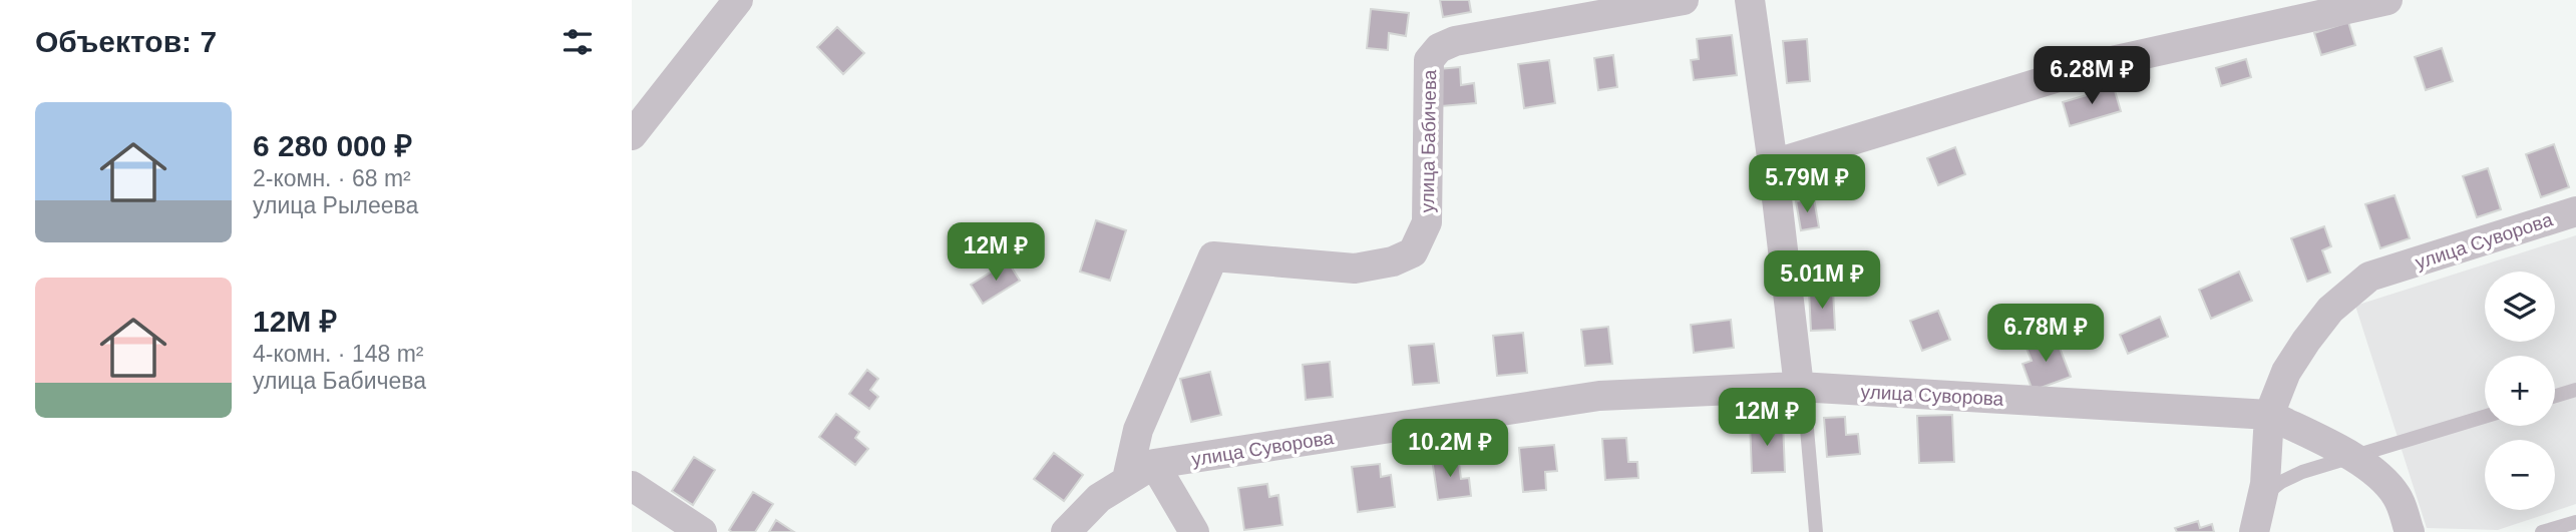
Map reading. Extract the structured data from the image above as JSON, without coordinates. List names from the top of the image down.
{
  "streets": {
    "street": ["улица Бабичева", "улица Суворова"]
  },
  "crossings": [
    ["улица Бабичева", "улица Суворова"]
  ],
  "page": {
    "heading": "Объектов: 7",
    "price": [
      "6.28M ₽",
      "5.79M ₽",
      "12M ₽",
      "5.01M ₽",
      "6.78M ₽",
      "12M ₽",
      "10.2M ₽"
    ],
    "list": [
      {
        "name": "6 280 000 ₽",
        "note": "2-комн. · 68 m² · улица Рылеева"
      },
      {
        "name": "12M ₽",
        "note": "4-комн. · 148 m² · улица Бабичева"
      }
    ],
    "map_buttons": ["+", "−"]
  }
}
